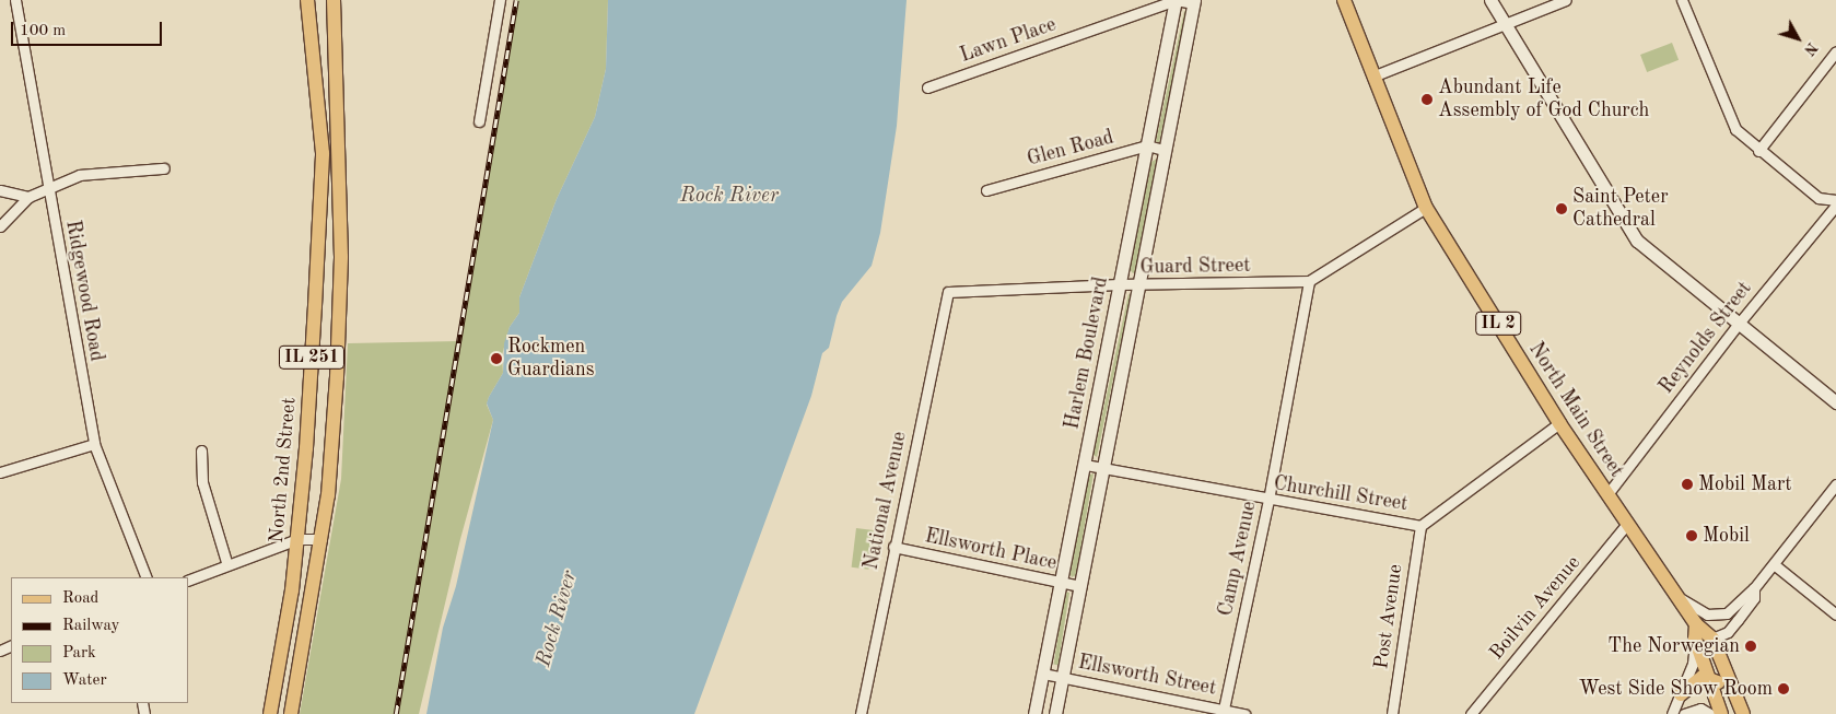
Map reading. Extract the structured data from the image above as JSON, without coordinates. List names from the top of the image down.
{
  "streets": {
    "main road": [
      "IL 2",
      "IL 251",
      "North Main Street",
      "North 2nd Street"
    ],
    "street": [
      "Lawn Place",
      "Glen Road",
      "Guard Street",
      "Ridgewood Road",
      "Reynolds Street",
      "Harlem Boulevard",
      "Churchill Street",
      "National Avenue",
      "Ellsworth Place",
      "Camp Avenue",
      "Boilvin Avenue",
      "Post Avenue",
      "Ellsworth Street"
    ]
  },
  "crossings": [
    ["Lawn Place", "Harlem Boulevard"],
    ["Glen Road", "Harlem Boulevard"],
    ["Guard Street", "Harlem Boulevard"],
    ["Guard Street", "National Avenue"],
    ["Guard Street", "Camp Avenue"],
    ["Reynolds Street", "North Main Street"],
    ["Harlem Boulevard", "Churchill Street"],
    ["Harlem Boulevard", "Ellsworth Place"],
    ["Harlem Boulevard", "Ellsworth Street"],
    ["North Main Street", "Churchill Street"],
    ["North Main Street", "Boilvin Avenue"],
    ["Churchill Street", "Camp Avenue"],
    ["Churchill Street", "Post Avenue"],
    ["National Avenue", "Ellsworth Place"],
    ["Camp Avenue", "Ellsworth Street"]
  ],
  "water": ["Rock River"],
  "places": [
    "Abundant Life Assembly of God Church",
    "Saint Peter Cathedral",
    "Rockmen Guardians",
    "Mobil Mart",
    "Mobil",
    "The Norwegian",
    "West Side Show Room"
  ],
  "legend": [
    "Road",
    "Railway",
    "Park",
    "Water"
  ],
  "scale_bar": "100 m",
  "north": "bottom right"
}
